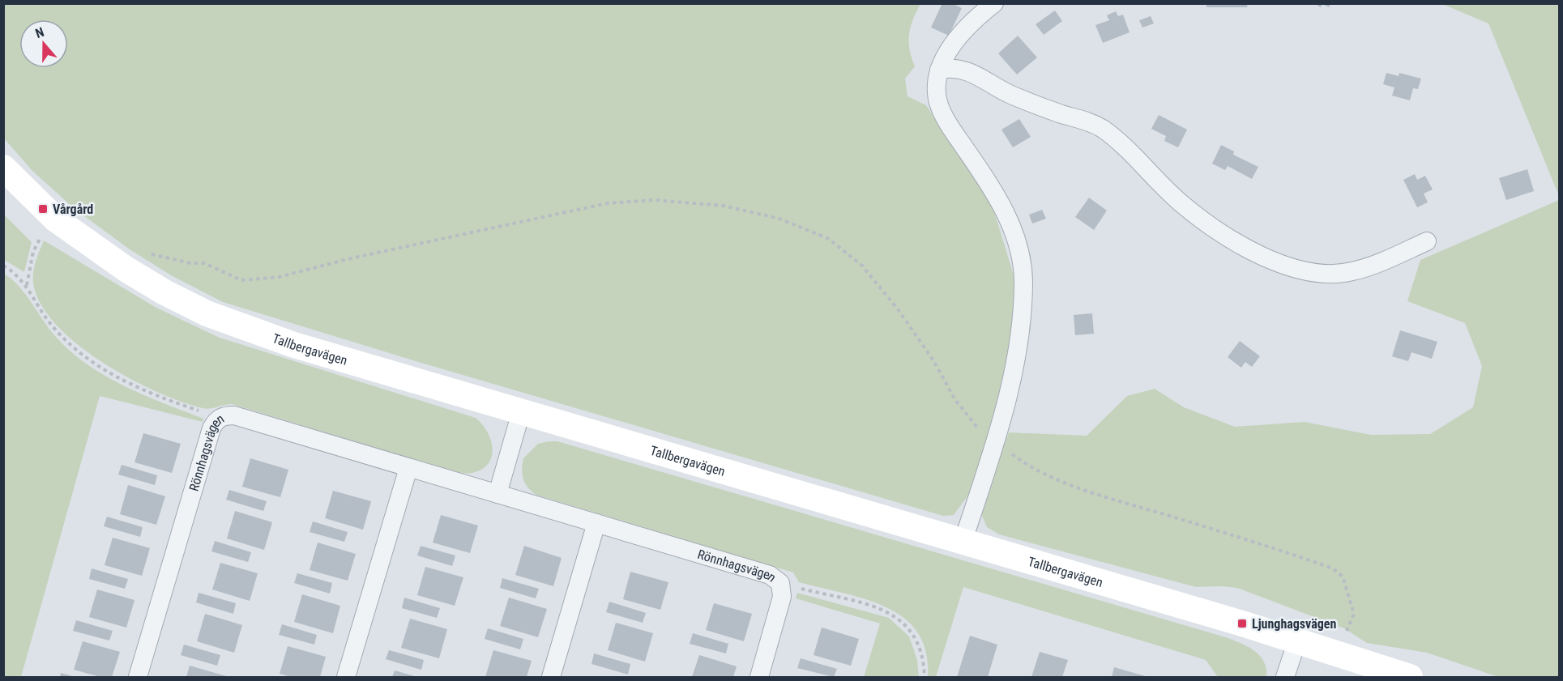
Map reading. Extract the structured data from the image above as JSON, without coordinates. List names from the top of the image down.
{
  "streets": {
    "street": ["Tallbergavägen", "Rönnhagsvägen"]
  },
  "places": {
    "transit": ["Vårgård", "Ljunghagsvägen"]
  },
  "north": "top"
}
